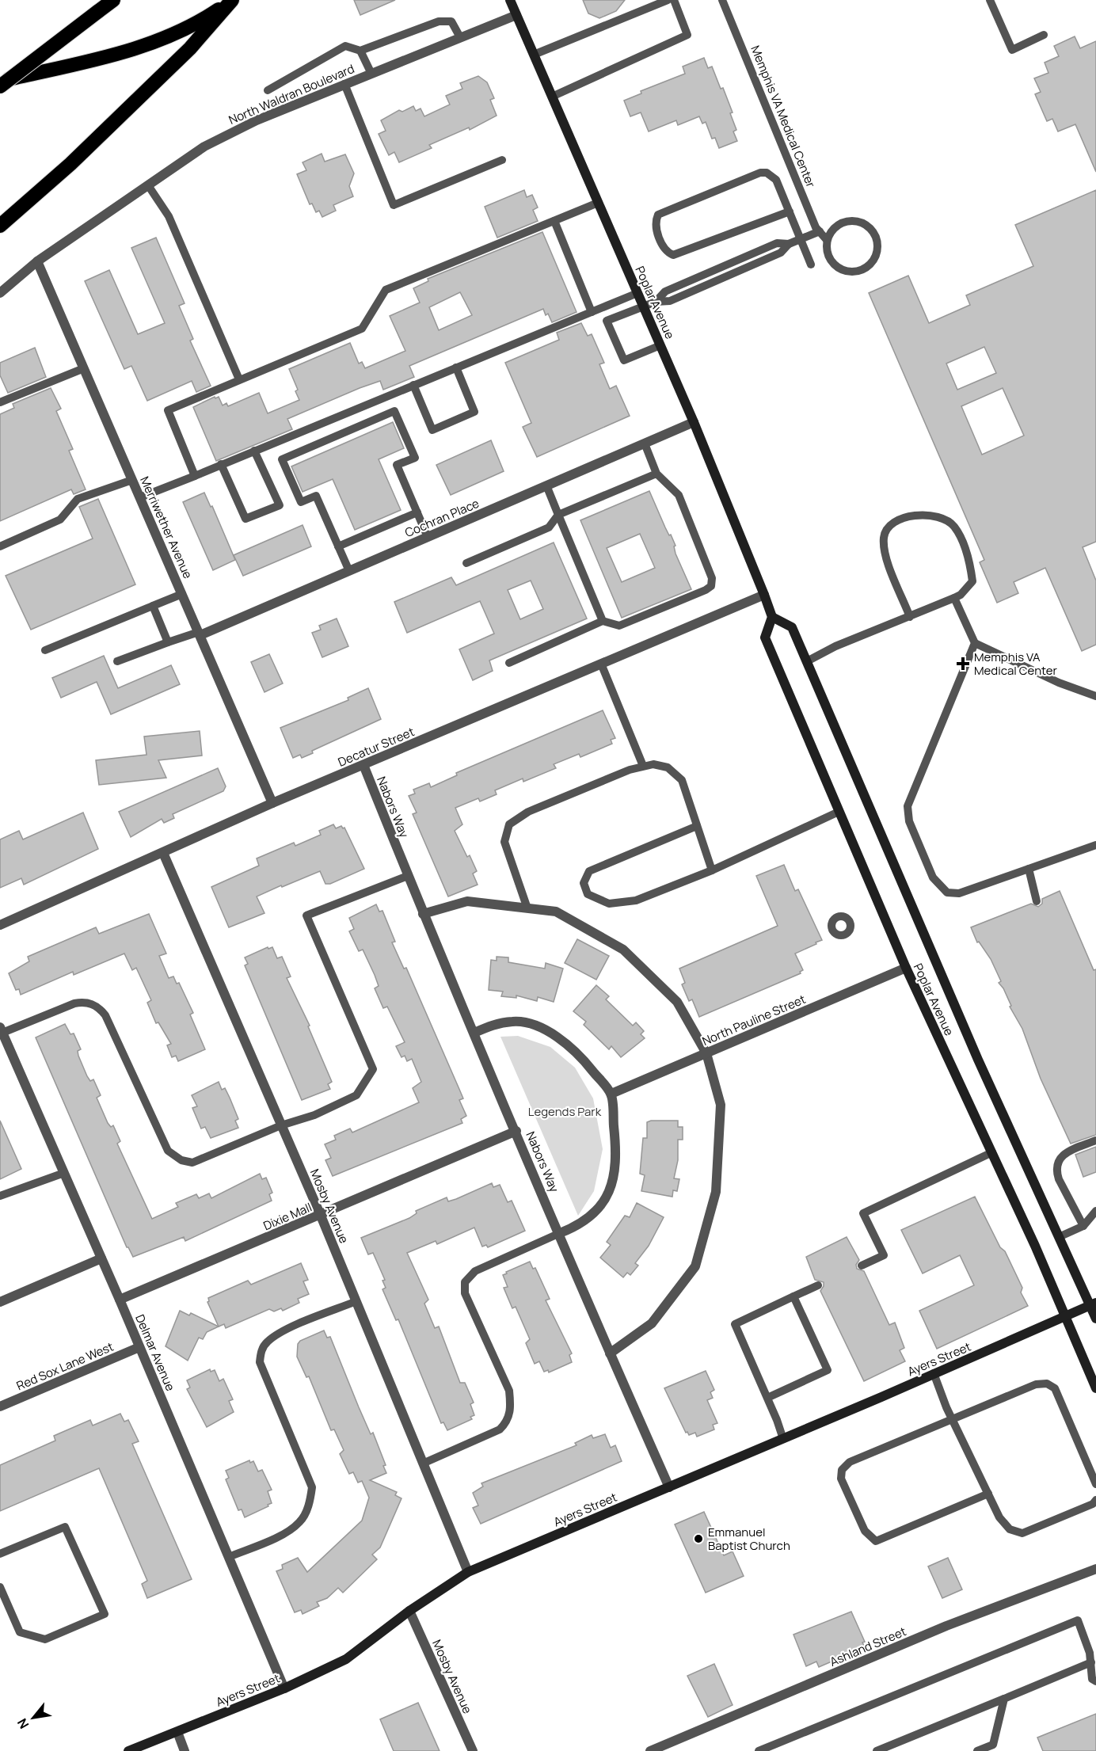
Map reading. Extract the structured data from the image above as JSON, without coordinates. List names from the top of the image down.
{
  "streets": {
    "main road": ["Poplar Avenue", "Ayers Street"],
    "street": [
      "North Waldran Boulevard",
      "Cochran Place",
      "Merriwether Avenue",
      "Decatur Street",
      "Nabors Way",
      "North Pauline Street",
      "Mosby Avenue",
      "Dixie Mall",
      "Delmar Avenue",
      "Red Sox Lane West",
      "Ashland Street"
    ],
    "lane": ["Memphis VA Medical Center"]
  },
  "crossings": [
    ["North Waldran Boulevard", "Poplar Avenue"],
    ["North Waldran Boulevard", "Merriwether Avenue"],
    ["Poplar Avenue", "Cochran Place"],
    ["Poplar Avenue", "Decatur Street"],
    ["Poplar Avenue", "North Pauline Street"],
    ["Poplar Avenue", "Ayers Street"],
    ["Cochran Place", "Merriwether Avenue"],
    ["Merriwether Avenue", "Decatur Street"],
    ["Decatur Street", "Nabors Way"],
    ["Decatur Street", "Mosby Avenue"],
    ["Nabors Way", "Dixie Mall"],
    ["Nabors Way", "Ayers Street"],
    ["Mosby Avenue", "Dixie Mall"],
    ["Mosby Avenue", "Ayers Street"],
    ["Dixie Mall", "Delmar Avenue"],
    ["Delmar Avenue", "Ayers Street"],
    ["Delmar Avenue", "Red Sox Lane West"]
  ],
  "parks": ["Legends Park"],
  "places": {
    "health": ["Memphis VA Medical Center"],
    "other": ["Emmanuel Baptist Church"]
  },
  "north": "bottom left"
}
